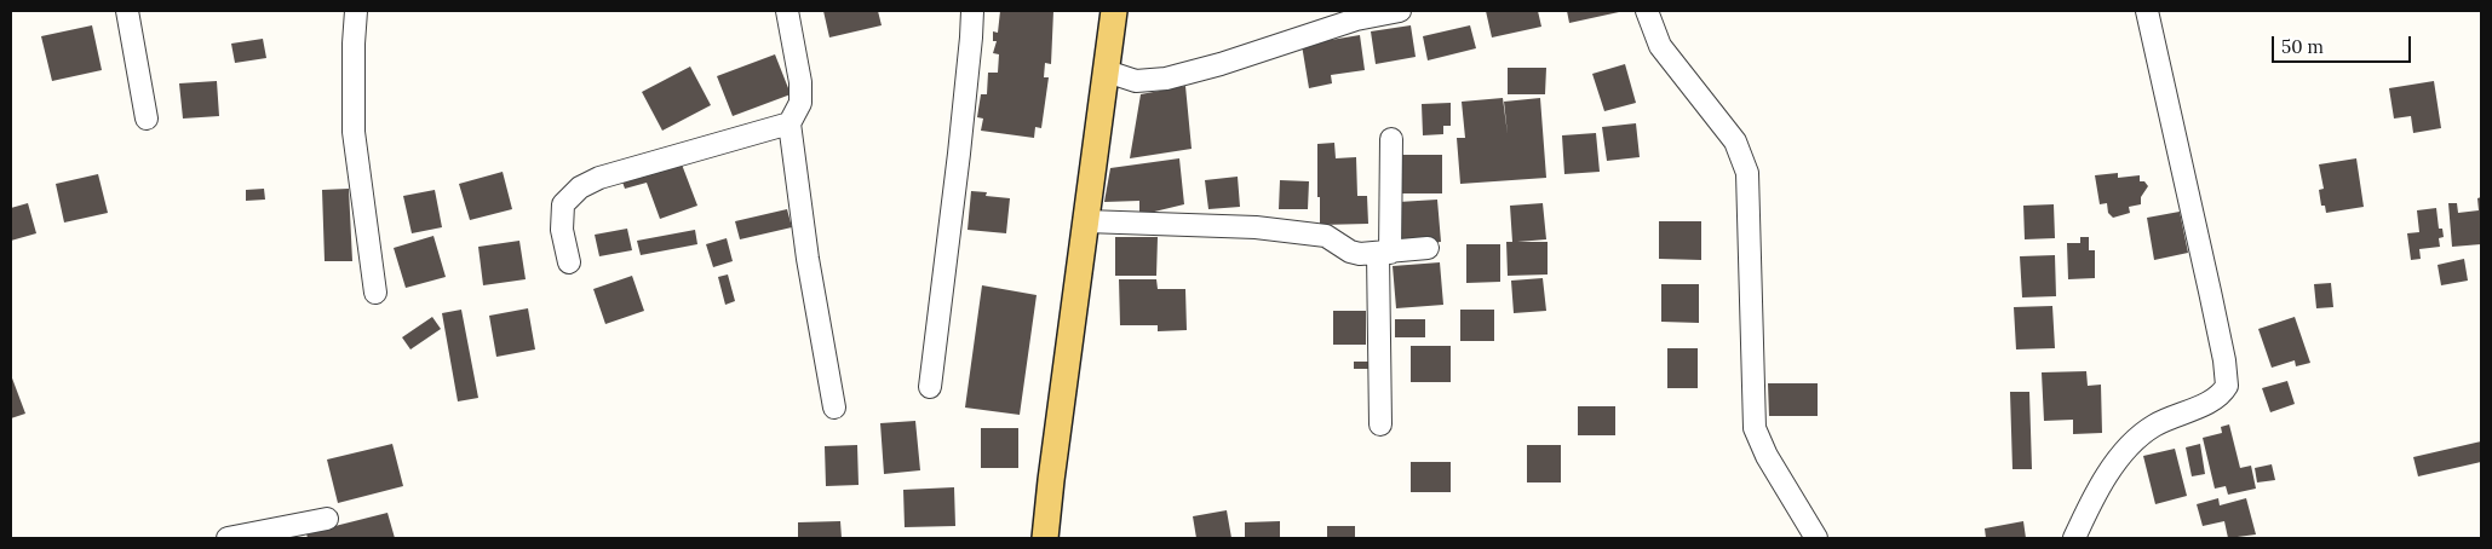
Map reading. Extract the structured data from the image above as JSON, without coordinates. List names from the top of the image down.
{
  "scale_bar": "50 m"
}
